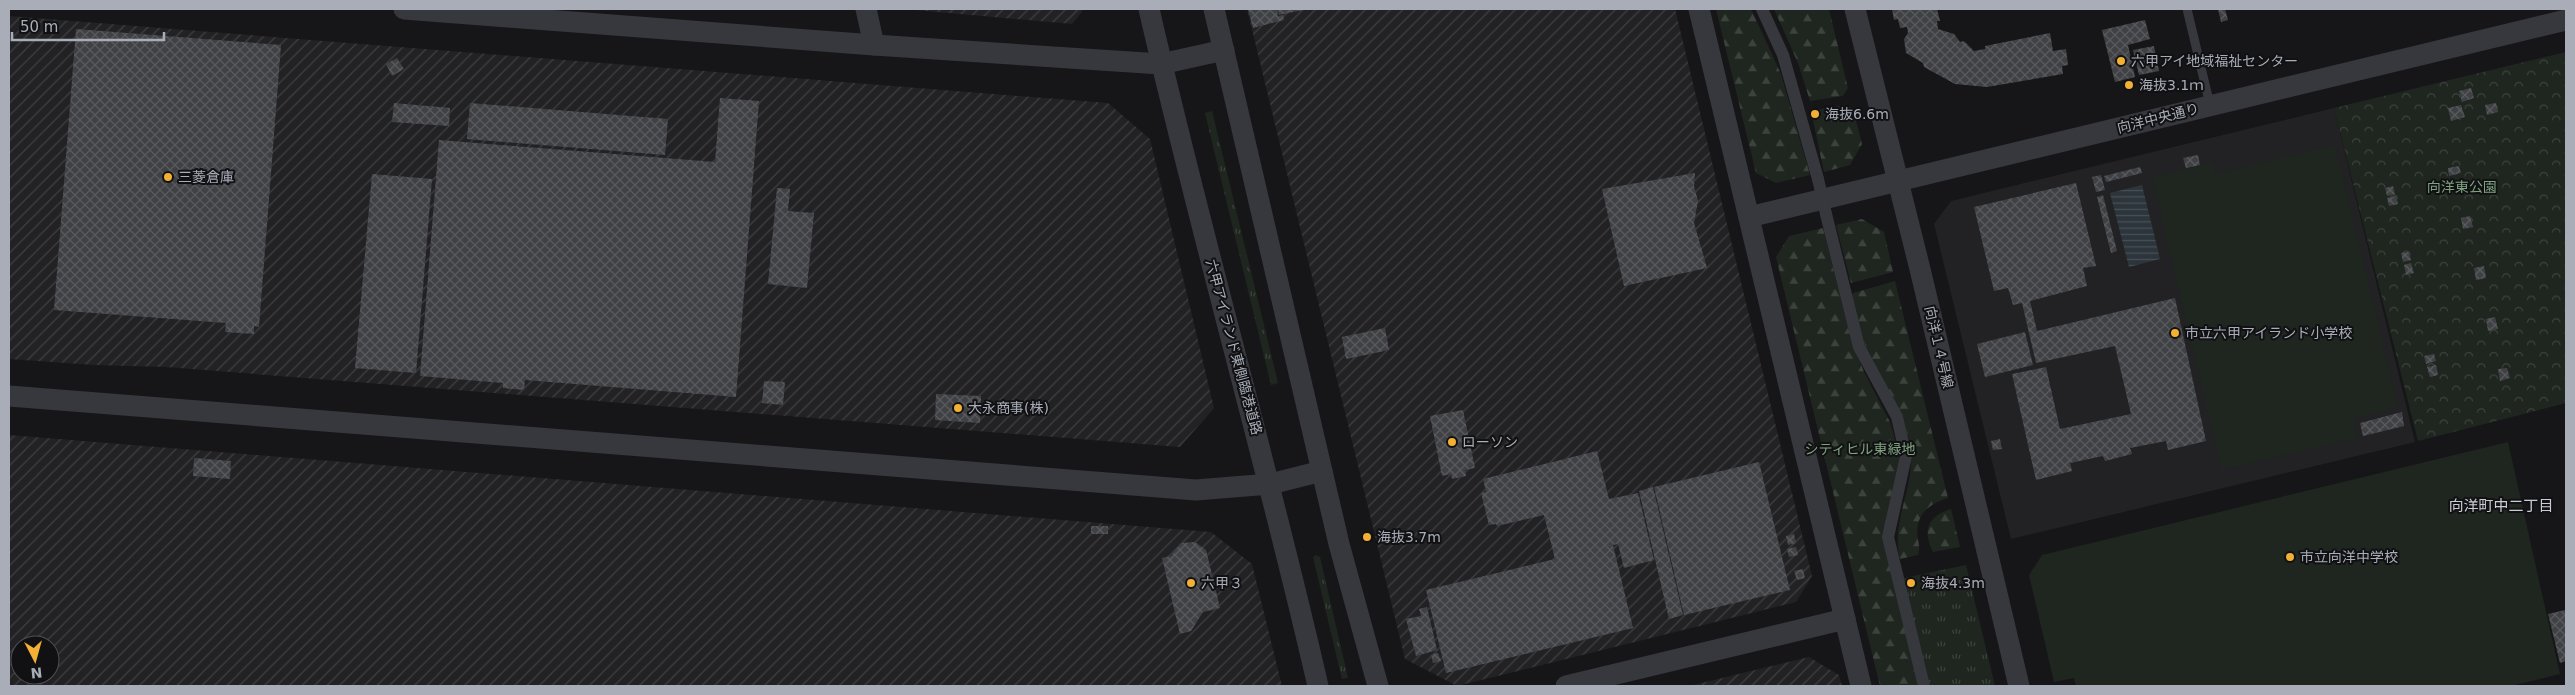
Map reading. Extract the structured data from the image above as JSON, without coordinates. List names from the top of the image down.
{
  "streets": {
    "street": ["向洋中央通り", "六甲アイランド東側臨港道路", "向洋１４号線"]
  },
  "crossings": [
    ["向洋中央通り", "向洋１４号線"]
  ],
  "districts": ["向洋町中二丁目"],
  "parks": ["向洋東公園", "シティヒル東緑地"],
  "places": [
    "六甲アイ地域福祉センター",
    "海抜3.1ｍ",
    "海抜6.6m",
    "三菱倉庫",
    "市立六甲アイランド小学校",
    "大永商事(株)",
    "ローソン",
    "海抜3.7m",
    "市立向洋中学校",
    "六甲３",
    "海抜4.3m"
  ],
  "scale_bar": "50 m",
  "north": "bottom"
}
